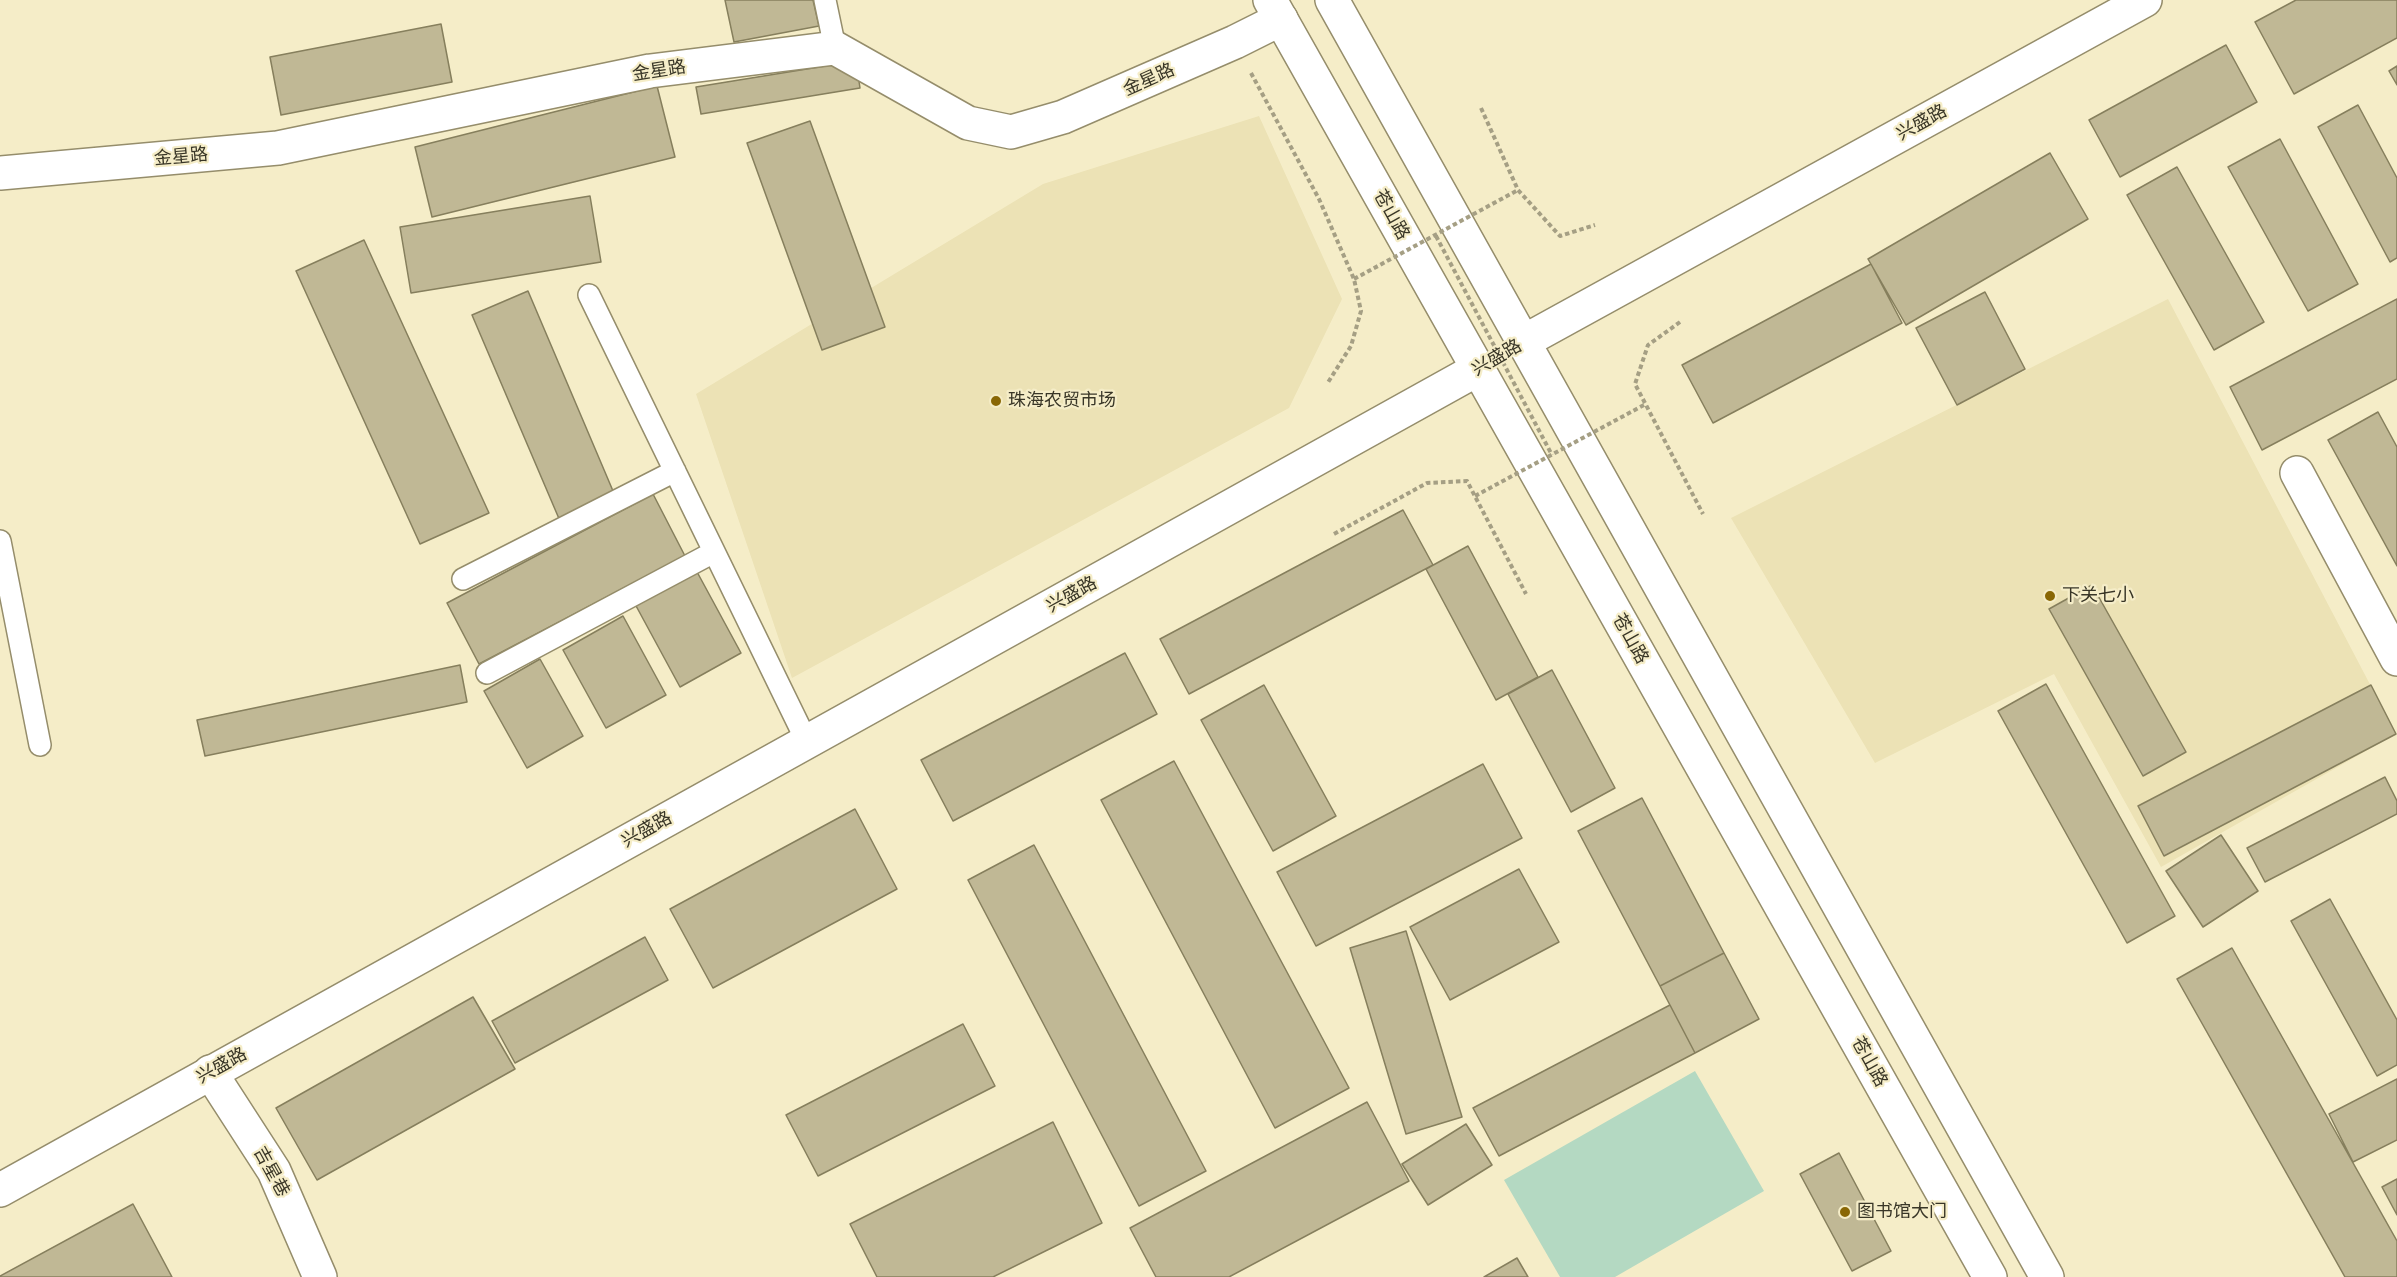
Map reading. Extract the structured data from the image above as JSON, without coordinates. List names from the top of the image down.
{
  "streets": {
    "street": [
      "金星路",
      "兴盛路",
      "苍山路",
      "吉星巷"
    ]
  },
  "crossings": [
    ["金星路", "苍山路"],
    ["兴盛路", "苍山路"],
    ["兴盛路", "吉星巷"]
  ],
  "places": ["珠海农贸市场", "下关七小", "图书馆大门"]
}
